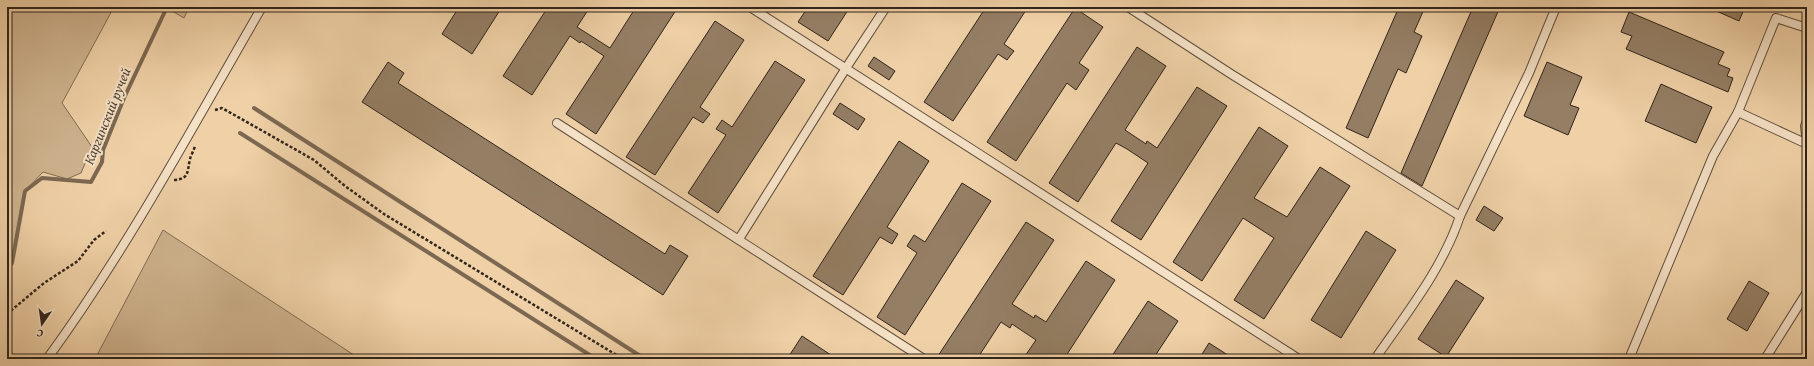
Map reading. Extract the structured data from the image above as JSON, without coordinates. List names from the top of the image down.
{
  "water": ["Каргинский ручей"],
  "north": "bottom"
}
